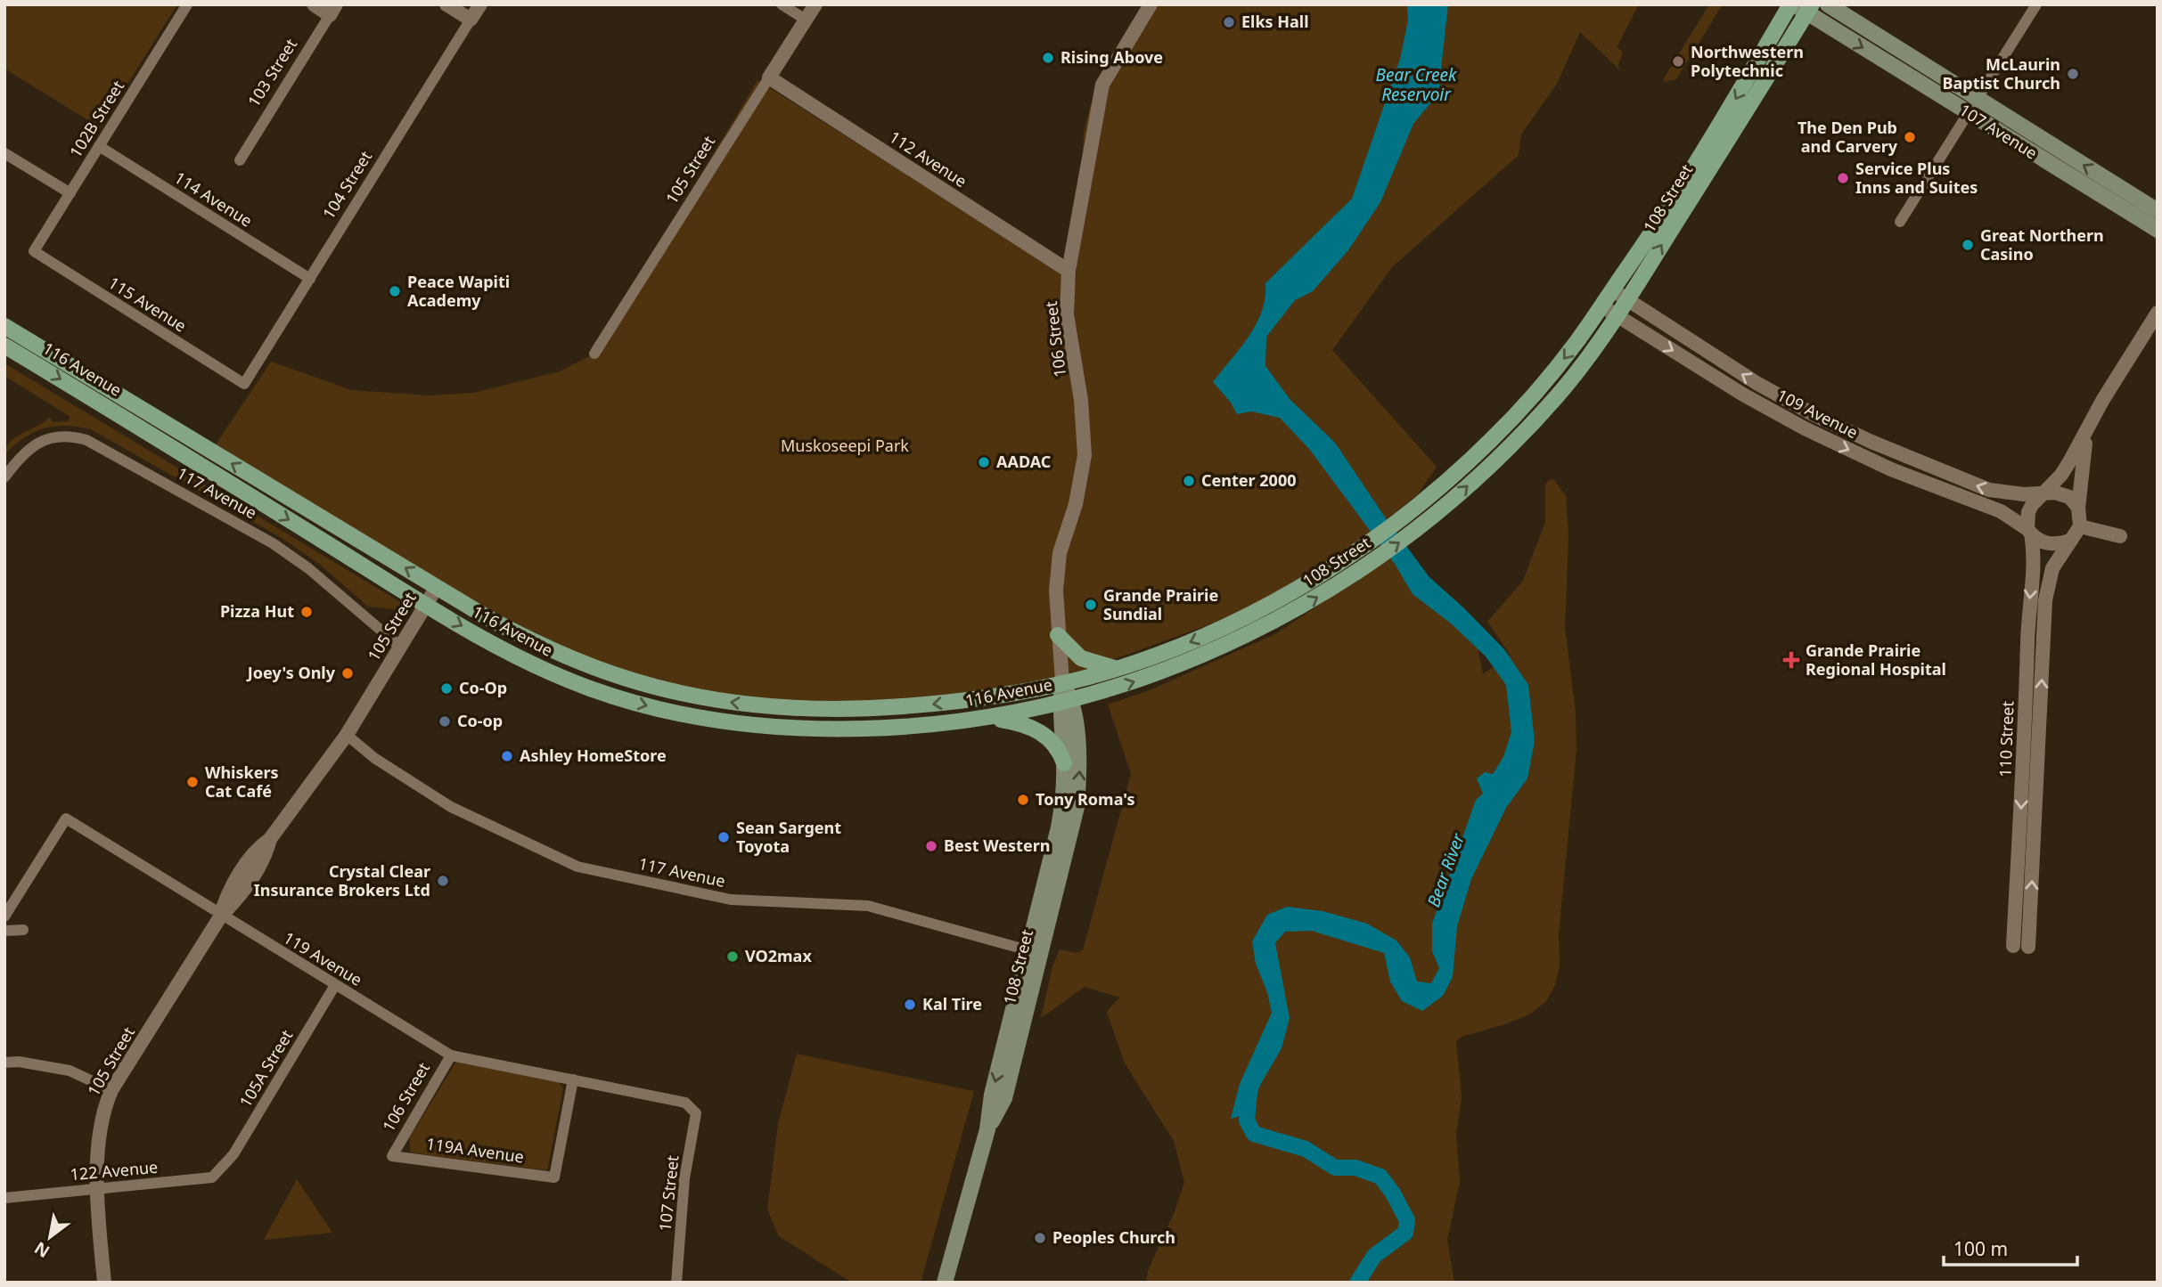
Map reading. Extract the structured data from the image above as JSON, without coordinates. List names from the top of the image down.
{
  "streets": {
    "main road": ["107 Avenue", "108 Street", "116 Avenue"],
    "street": [
      "103 Street",
      "102B Street",
      "112 Avenue",
      "105 Street",
      "104 Street",
      "114 Avenue",
      "115 Avenue",
      "106 Street",
      "109 Avenue",
      "117 Avenue",
      "110 Street",
      "119 Avenue",
      "105A Street",
      "119A Avenue",
      "122 Avenue",
      "107 Street"
    ]
  },
  "crossings": [
    ["102B Street", "114 Avenue"],
    ["102B Street", "115 Avenue"],
    ["107 Avenue", "108 Street"],
    ["112 Avenue", "105 Street"],
    ["112 Avenue", "106 Street"],
    ["105 Street", "116 Avenue"],
    ["105 Street", "117 Avenue"],
    ["105 Street", "119 Avenue"],
    ["105 Street", "122 Avenue"],
    ["104 Street", "114 Avenue"],
    ["104 Street", "115 Avenue"],
    ["108 Street", "106 Street"],
    ["108 Street", "116 Avenue"],
    ["108 Street", "109 Avenue"],
    ["108 Street", "117 Avenue"],
    ["106 Street", "116 Avenue"],
    ["106 Street", "119 Avenue"],
    ["106 Street", "119A Avenue"],
    ["109 Avenue", "110 Street"],
    ["119 Avenue", "105A Street"],
    ["119 Avenue", "119A Avenue"],
    ["119 Avenue", "107 Street"],
    ["105A Street", "122 Avenue"]
  ],
  "water": ["Bear Creek Reservoir", "Bear River"],
  "parks": ["Muskoseepi Park"],
  "places": {
    "other": [
      "Elks Hall",
      "Rising Above",
      "Northwestern Polytechnic",
      "McLaurin Baptist Church",
      "The Den Pub and Carvery",
      "Service Plus Inns and Suites",
      "Great Northern Casino",
      "Peace Wapiti Academy",
      "AADAC",
      "Center 2000",
      "Grande Prairie Sundial",
      "Pizza Hut",
      "Joey's Only",
      "Co-Op",
      "Co-op",
      "Ashley HomeStore",
      "Whiskers Cat Café",
      "Tony Roma's",
      "Sean Sargent Toyota",
      "Best Western",
      "Crystal Clear Insurance Brokers Ltd",
      "VO2max",
      "Kal Tire",
      "Peoples Church"
    ],
    "health": ["Grande Prairie Regional Hospital"]
  },
  "scale_bar": "100 m",
  "north": "bottom left"
}
